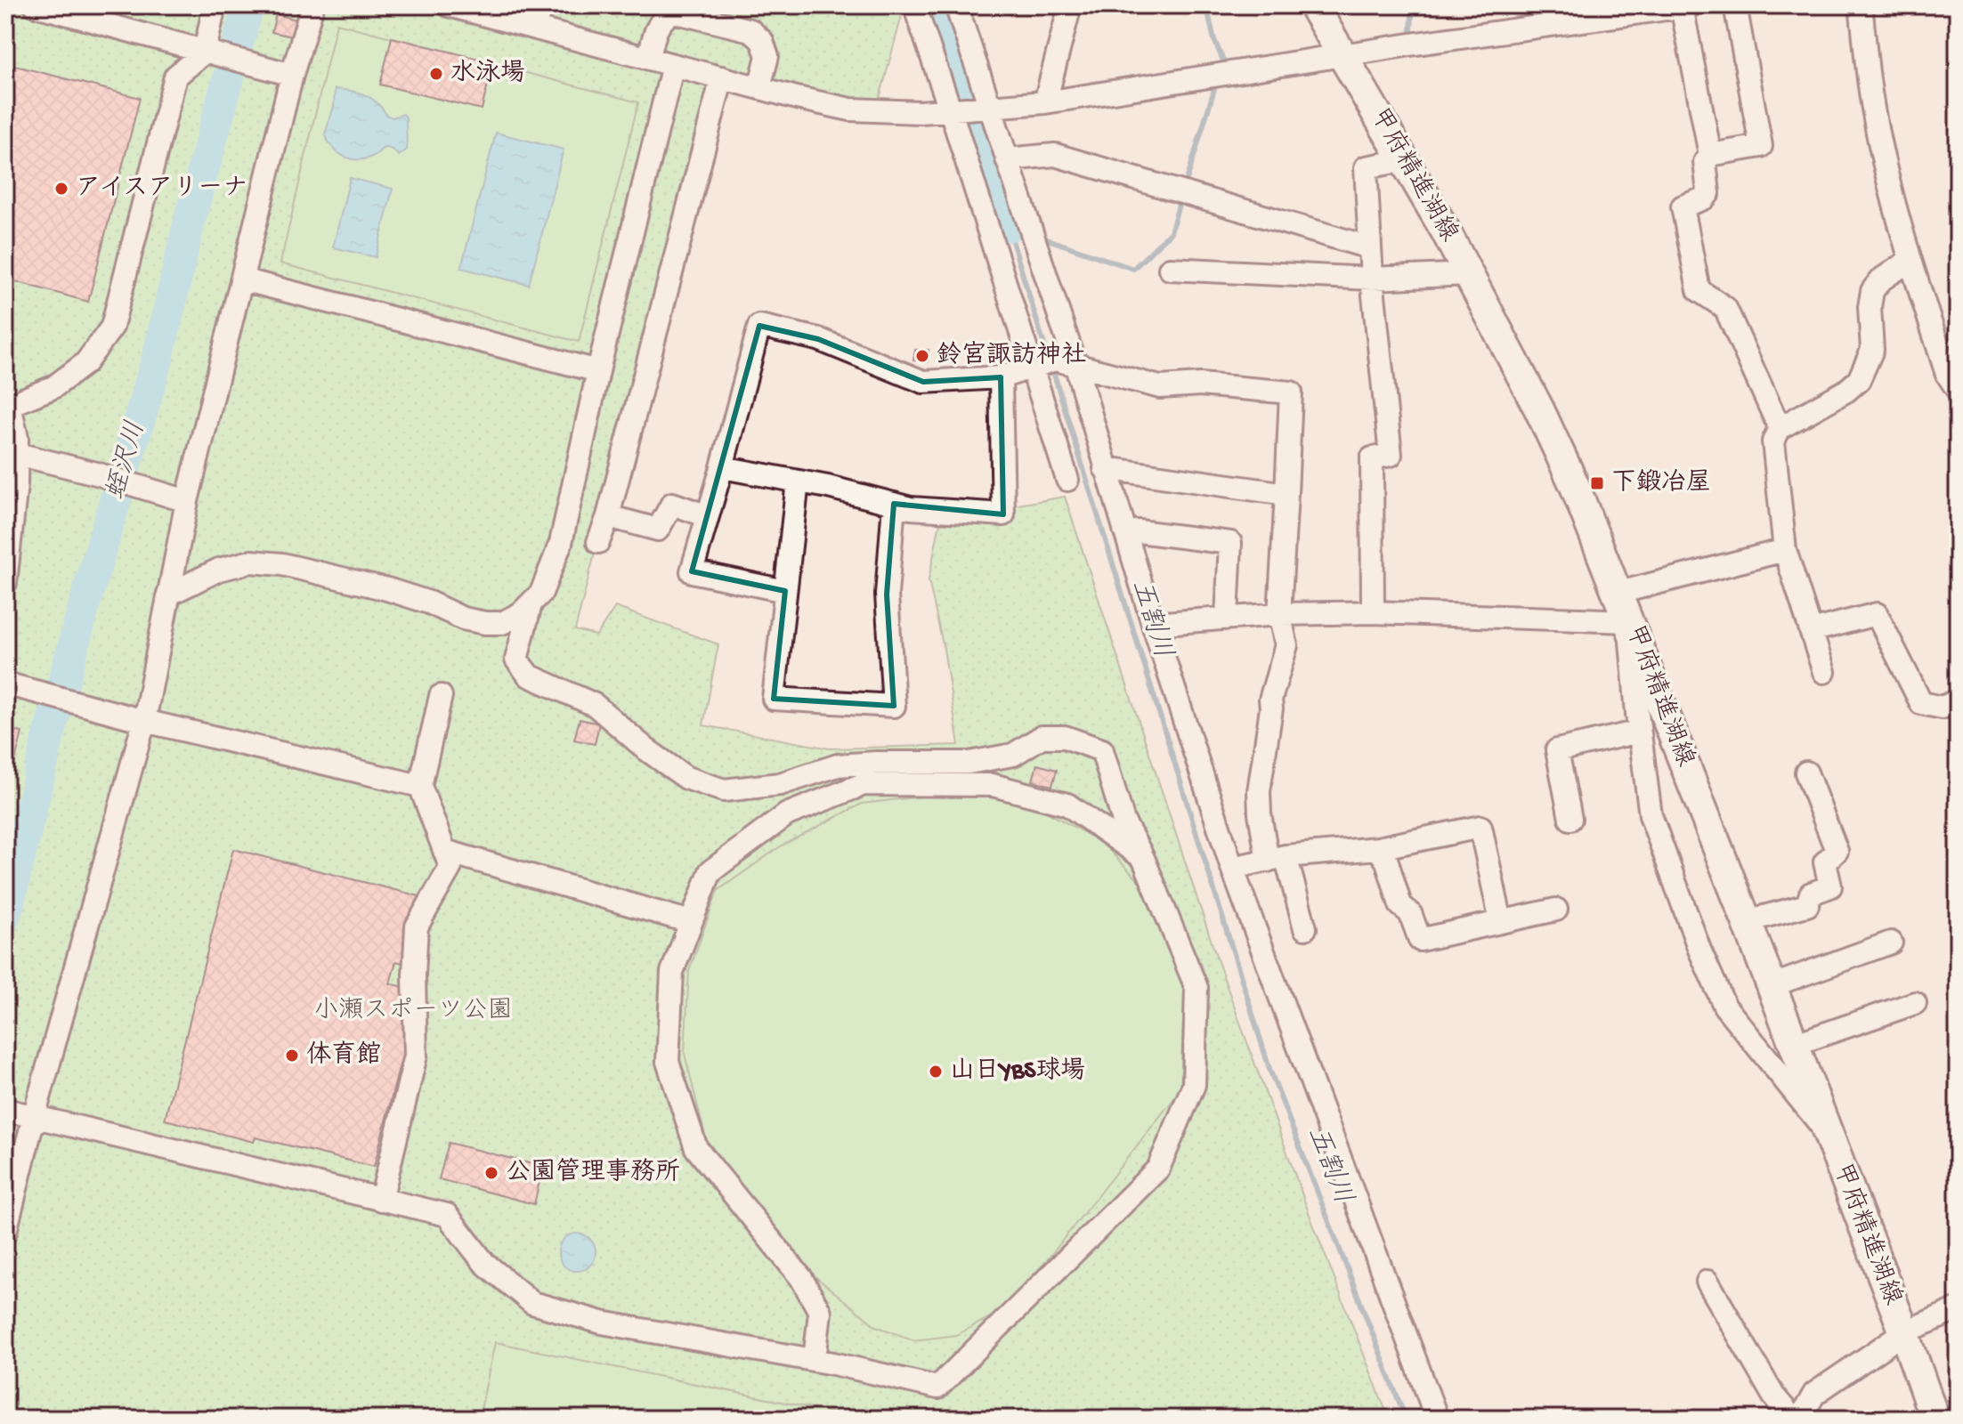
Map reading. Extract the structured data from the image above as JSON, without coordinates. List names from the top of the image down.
{
  "streets": {
    "main road": ["甲府精進湖線"]
  },
  "water": ["蛭沢川", "五割川"],
  "parks": ["小瀬スポーツ公園"],
  "places": {
    "other": [
      "水泳場",
      "アイスアリーナ",
      "鈴宮諏訪神社",
      "体育館",
      "山日YBS球場",
      "公園管理事務所"
    ],
    "transit": ["下鍛冶屋"]
  }
}
